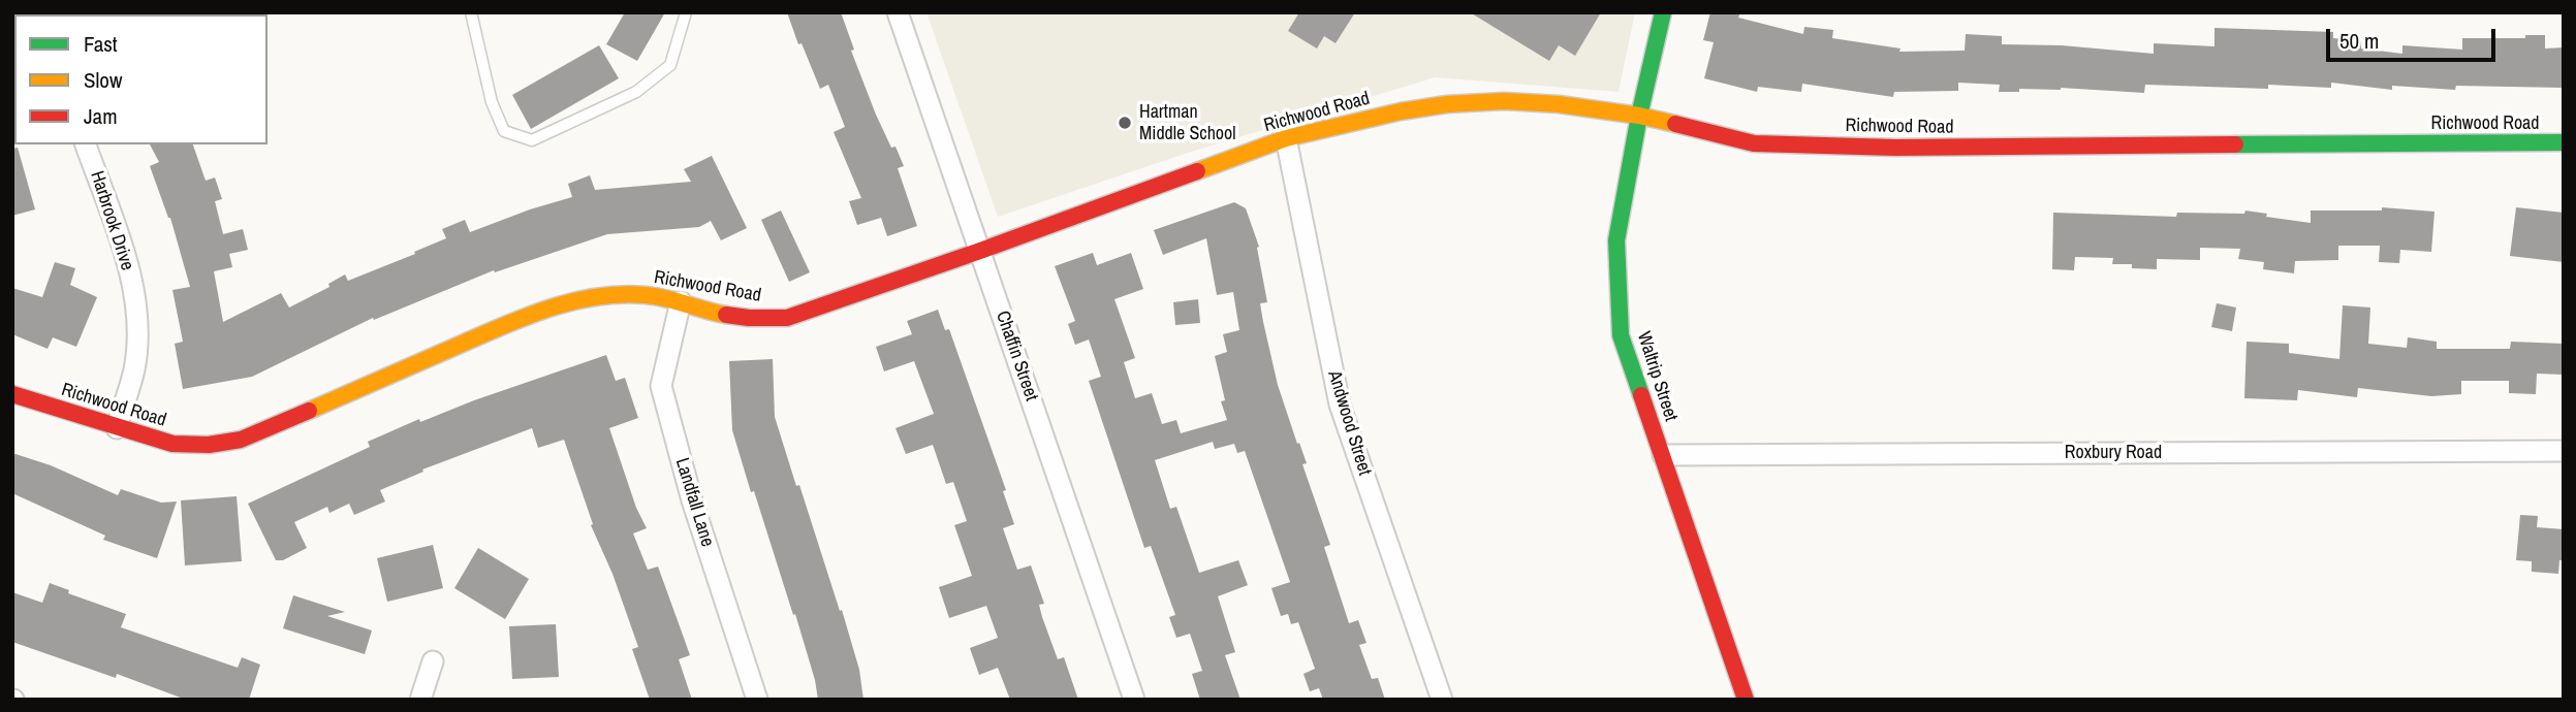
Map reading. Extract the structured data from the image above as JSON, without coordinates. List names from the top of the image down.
{
  "streets": {
    "street": [
      "Richwood Road",
      "Harbrook Drive",
      "Chaffin Street",
      "Waltrip Street",
      "Andwood Street",
      "Roxbury Road",
      "Landfall Lane"
    ]
  },
  "crossings": [
    ["Richwood Road", "Harbrook Drive"],
    ["Richwood Road", "Chaffin Street"],
    ["Richwood Road", "Waltrip Street"],
    ["Richwood Road", "Andwood Street"],
    ["Richwood Road", "Landfall Lane"],
    ["Waltrip Street", "Roxbury Road"]
  ],
  "places": ["Hartman Middle School"],
  "legend": ["Fast", "Slow", "Jam"],
  "scale_bar": "50 m"
}
